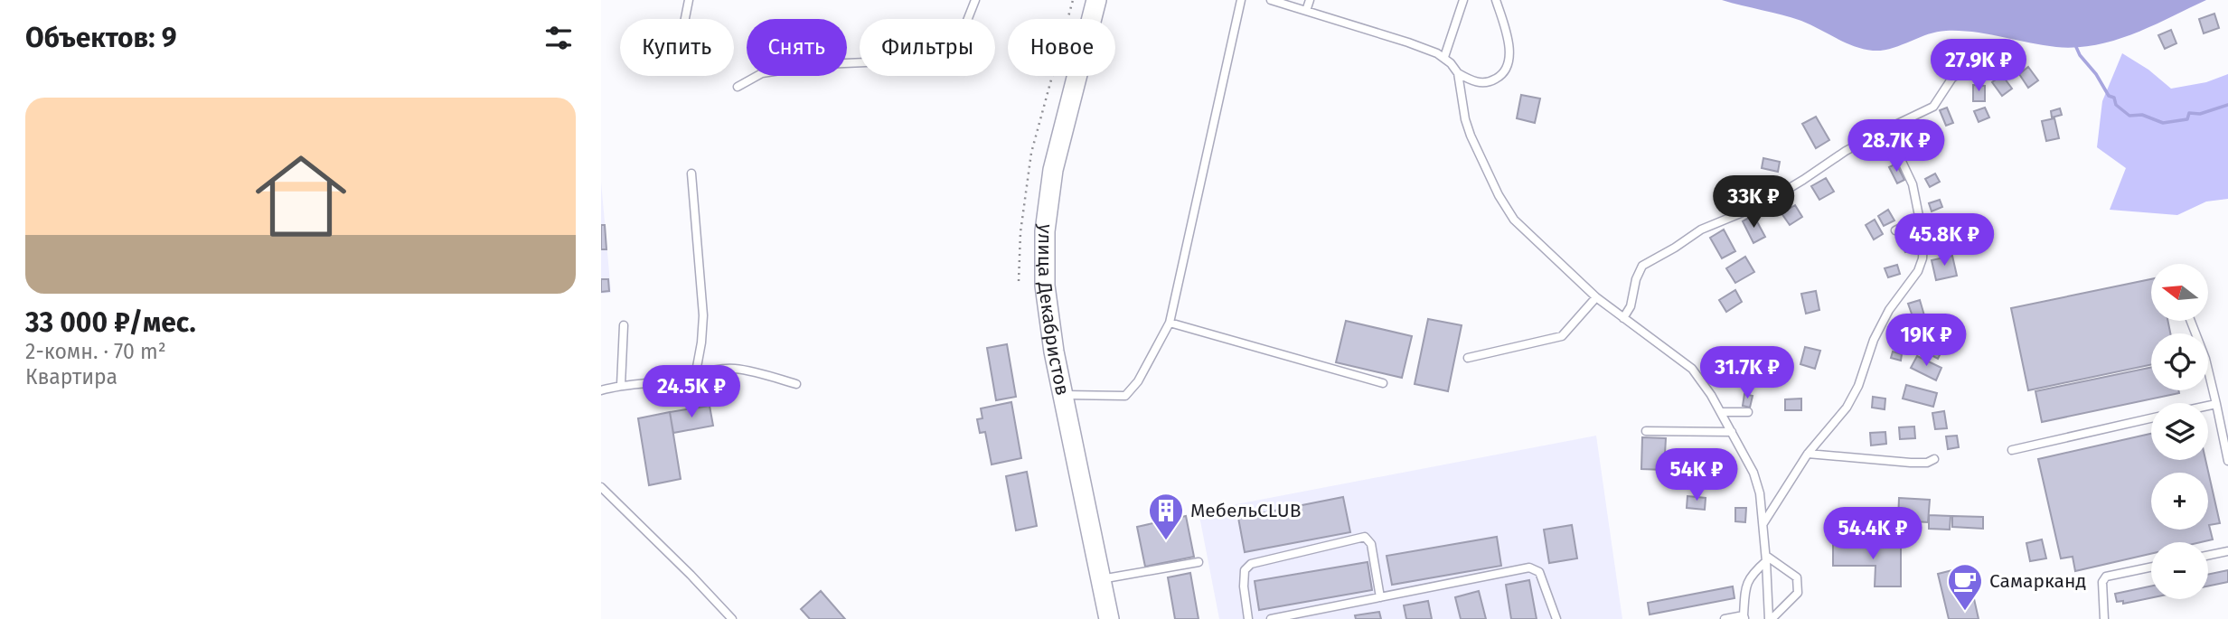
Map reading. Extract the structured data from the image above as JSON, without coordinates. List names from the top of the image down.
{
  "streets": {
    "main road": ["улица Декабристов"]
  },
  "places": {
    "building": ["МебельCLUB"],
    "cafe": ["Самарканд"]
  },
  "north": "left",
  "page": {
    "heading": "Объектов: 9",
    "chip": [
      "Купить",
      "Снять",
      "Фильтры",
      "Новое"
    ],
    "price": [
      "27.9K ₽",
      "28.7K ₽",
      "33K ₽",
      "45.8K ₽",
      "19K ₽",
      "31.7K ₽",
      "24.5K ₽",
      "54K ₽",
      "54.4K ₽"
    ],
    "list": [
      {
        "name": "33 000 ₽/мес.",
        "note": "2-комн. · 70 m² · Квартира"
      }
    ],
    "map_buttons": ["+", "−"]
  }
}
